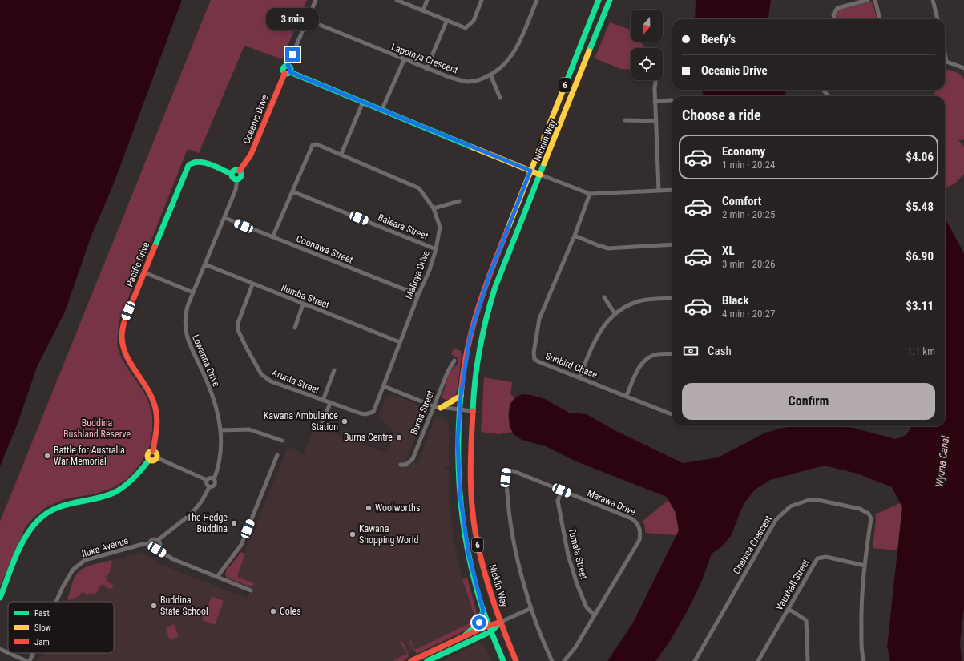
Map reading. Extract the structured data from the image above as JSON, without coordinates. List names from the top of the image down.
{
  "streets": {
    "main road": [
      "6",
      "Oceanic Drive",
      "Nicklin Way",
      "Pacific Drive"
    ],
    "street": [
      "Lapoinya Crescent",
      "Baleara Street",
      "Coonawa Street",
      "Malinya Drive",
      "Ilumba Street",
      "Lowanna Drive",
      "Sunbird Chase",
      "Arunta Street",
      "Burns Street",
      "Marawa Drive",
      "Chelsea Crescent",
      "Iluka Avenue",
      "Tumala Street",
      "Vauxhall Street"
    ]
  },
  "crossings": [
    ["Oceanic Drive", "Pacific Drive"],
    ["Oceanic Drive", "Lowanna Drive"],
    ["Baleara Street", "Malinya Drive"],
    ["Coonawa Street", "Malinya Drive"],
    ["Coonawa Street", "Lowanna Drive"],
    ["Pacific Drive", "Lowanna Drive"],
    ["Malinya Drive", "Ilumba Street"],
    ["Malinya Drive", "Arunta Street"],
    ["Ilumba Street", "Lowanna Drive"],
    ["Ilumba Street", "Arunta Street"],
    ["Marawa Drive", "Tumala Street"],
    ["Chelsea Crescent", "Vauxhall Street"]
  ],
  "water": ["Wyuna Canal"],
  "parks": ["Buddina Bushland Reserve"],
  "places": [
    "Kawana Ambulance Station",
    "Burns Centre",
    "Battle for Australia War Memorial",
    "Woolworths",
    "The Hedge Buddina",
    "Kawana Shopping World",
    "Buddina State School",
    "Coles"
  ],
  "legend": ["Fast", "Slow", "Jam"],
  "north": "bottom",
  "page": {
    "bubble": "3 min",
    "banner": ["Beefy's", "Oceanic Drive"],
    "heading": "Choose a ride",
    "list": [
      {
        "name": "Economy",
        "note": "1 min · 20:24",
        "value": "$4.06"
      },
      {
        "name": "Comfort",
        "note": "2 min · 20:25",
        "value": "$5.48"
      },
      {
        "name": "XL",
        "note": "3 min · 20:26",
        "value": "$6.90"
      },
      {
        "name": "Black",
        "note": "4 min · 20:27",
        "value": "$3.11"
      }
    ],
    "pay": ["Cash", "1.1 km"],
    "buttons": "Confirm"
  }
}
